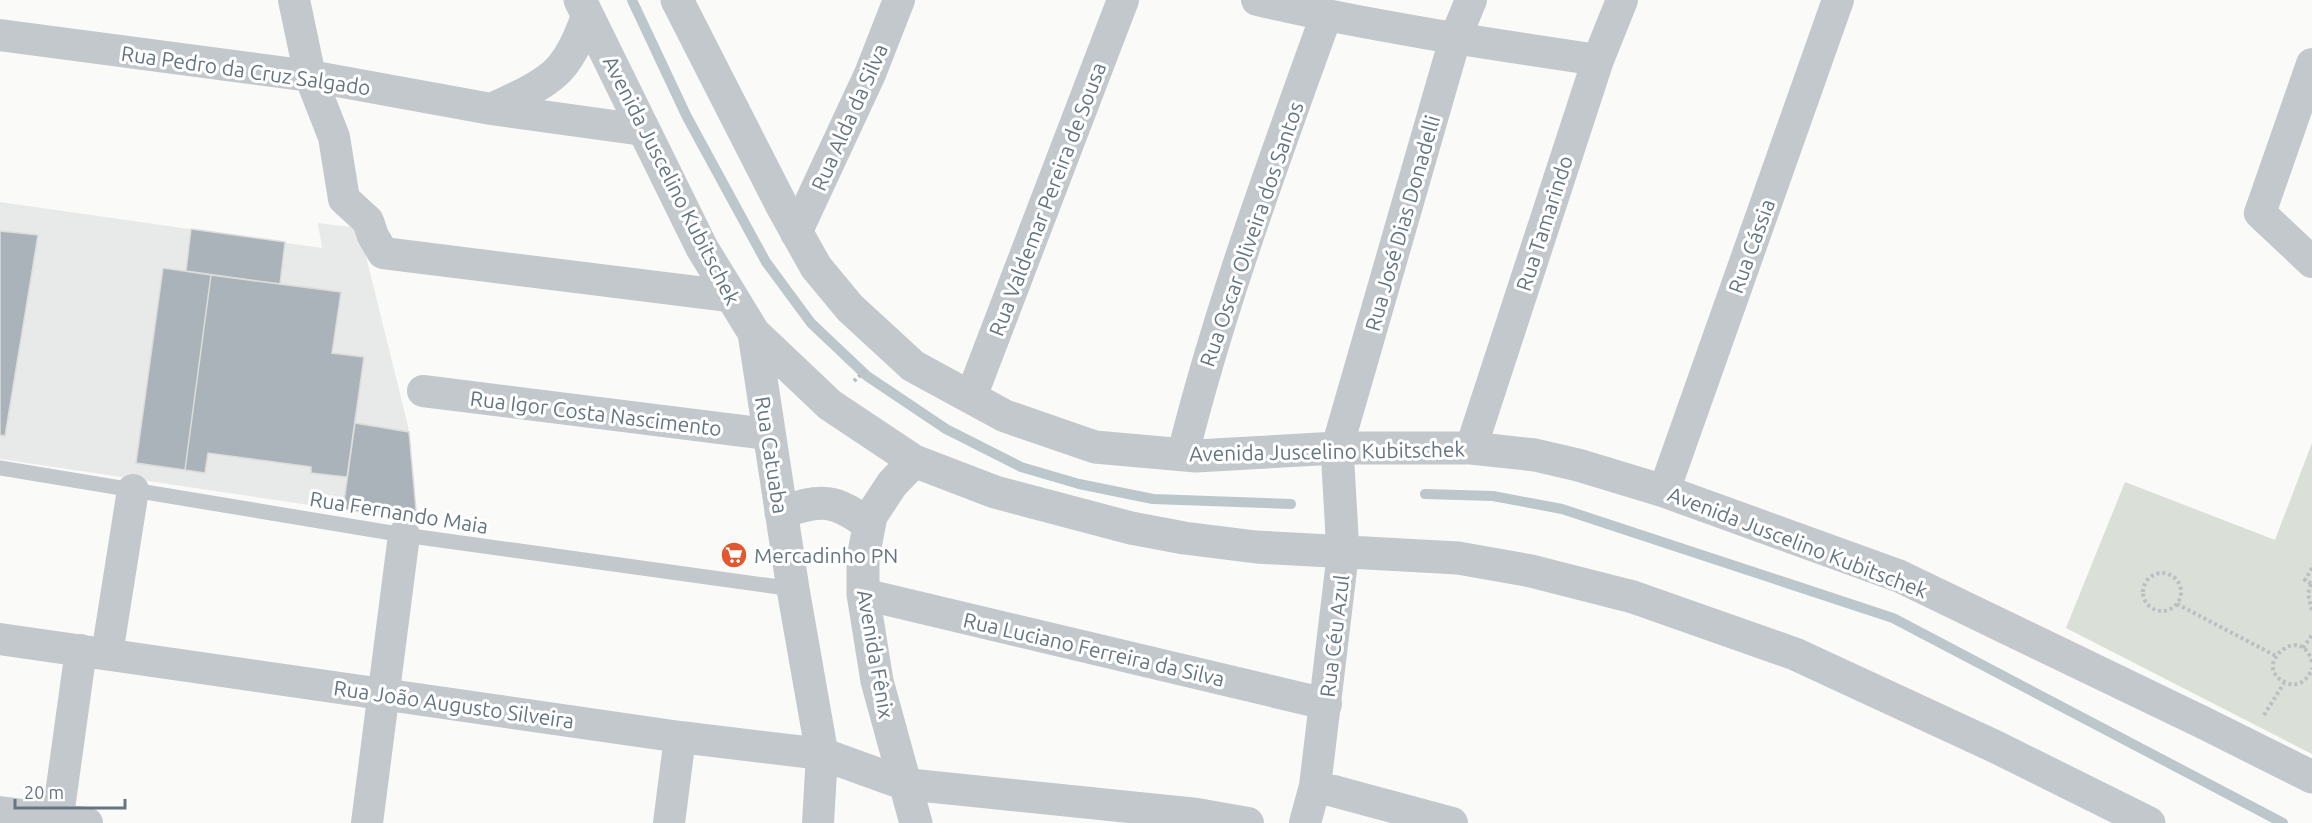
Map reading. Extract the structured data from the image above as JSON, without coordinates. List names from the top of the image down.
{
  "streets": {
    "street": [
      "Rua Pedro da Cruz Salgado",
      "Rua Alda da Silva",
      "Avenida Juscelino Kubitschek",
      "Rua Valdemar Pereira de Sousa",
      "Rua José Dias Donadelli",
      "Rua Tamarindo",
      "Rua Oscar Oliveira dos Santos",
      "Rua Cássia",
      "Rua Igor Costa Nascimento",
      "Rua Catuaba",
      "Rua Céu Azul",
      "Rua Luciano Ferreira da Silva",
      "Avenida Fênix",
      "Rua João Augusto Silveira"
    ],
    "lane": ["Rua Fernando Maia"]
  },
  "crossings": [
    ["Rua Pedro da Cruz Salgado", "Avenida Juscelino Kubitschek"],
    ["Rua Alda da Silva", "Avenida Juscelino Kubitschek"],
    ["Avenida Juscelino Kubitschek", "Rua Valdemar Pereira de Sousa"],
    ["Avenida Juscelino Kubitschek", "Rua José Dias Donadelli"],
    ["Avenida Juscelino Kubitschek", "Rua Tamarindo"],
    ["Avenida Juscelino Kubitschek", "Rua Oscar Oliveira dos Santos"],
    ["Avenida Juscelino Kubitschek", "Rua Cássia"],
    ["Avenida Juscelino Kubitschek", "Rua Catuaba"],
    ["Avenida Juscelino Kubitschek", "Rua Céu Azul"],
    ["Avenida Juscelino Kubitschek", "Avenida Fênix"],
    ["Rua José Dias Donadelli", "Rua Céu Azul"],
    ["Rua Igor Costa Nascimento", "Rua Catuaba"],
    ["Rua Catuaba", "Rua Fernando Maia"],
    ["Rua Catuaba", "Rua João Augusto Silveira"],
    ["Rua Céu Azul", "Rua Luciano Ferreira da Silva"],
    ["Rua Luciano Ferreira da Silva", "Avenida Fênix"],
    ["Avenida Fênix", "Rua João Augusto Silveira"]
  ],
  "places": {
    "supermarket": ["Mercadinho PN"]
  },
  "scale_bar": "20 m"
}
